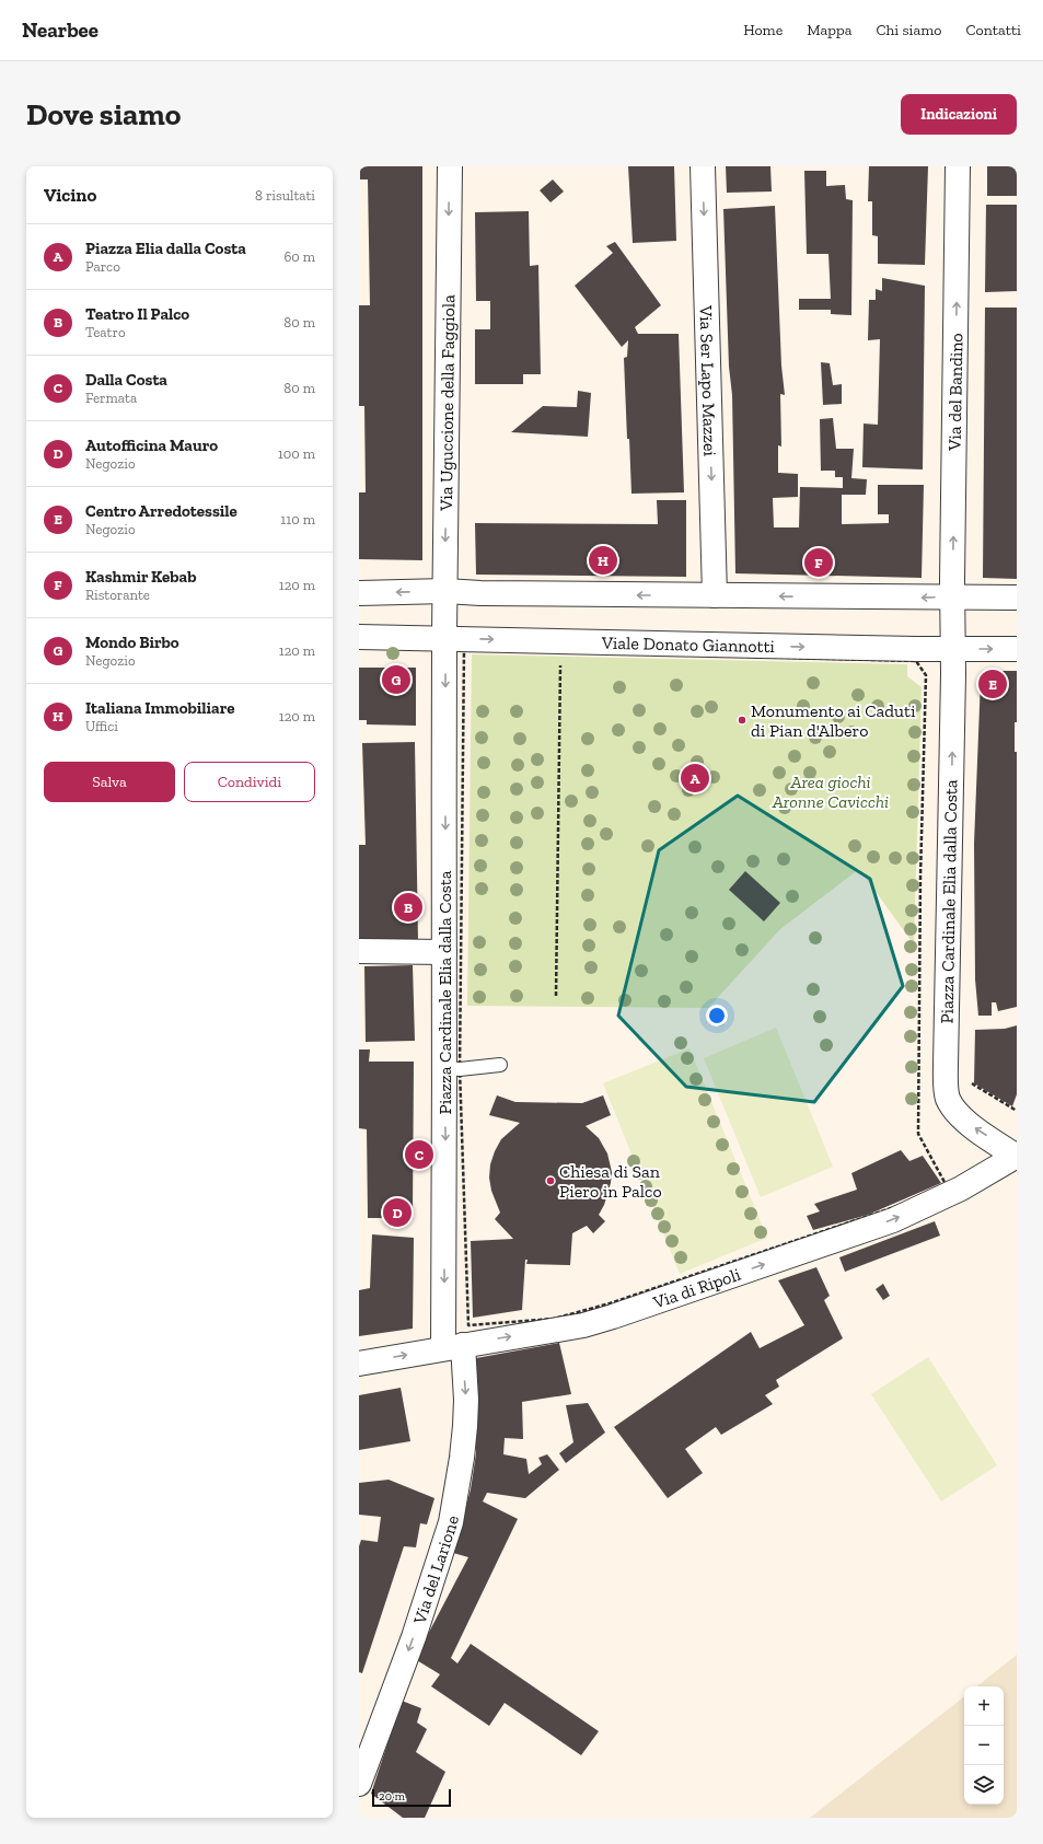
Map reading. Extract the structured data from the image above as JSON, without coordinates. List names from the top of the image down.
{
  "streets": {
    "street": [
      "Via Ser Lapo Mazzei",
      "Via del Bandino",
      "Via Uguccione della Faggiola",
      "Viale Donato Giannotti",
      "Piazza Cardinale Elia dalla Costa",
      "Via di Ripoli",
      "Via del Larione"
    ]
  },
  "crossings": [
    ["Via del Bandino", "Piazza Cardinale Elia dalla Costa"],
    ["Via Uguccione della Faggiola", "Viale Donato Giannotti"],
    ["Via Uguccione della Faggiola", "Piazza Cardinale Elia dalla Costa"],
    ["Viale Donato Giannotti", "Piazza Cardinale Elia dalla Costa"],
    ["Piazza Cardinale Elia dalla Costa", "Via di Ripoli"],
    ["Piazza Cardinale Elia dalla Costa", "Via del Larione"],
    ["Via di Ripoli", "Via del Larione"]
  ],
  "one_way": [
    "Via Ser Lapo Mazzei",
    "Via del Bandino",
    "Via Uguccione della Faggiola",
    "Via di Ripoli",
    "Via del Larione"
  ],
  "parks": ["Area giochi Aronne Cavicchi"],
  "places": ["Monumento ai Caduti di Pian d'Albero", "Chiesa di San Piero in Palco"],
  "scale_bar": "20 m",
  "page": {
    "header": "Nearbee",
    "nav": [
      "Home",
      "Mappa",
      "Chi siamo",
      "Contatti"
    ],
    "buttons": [
      "Indicazioni",
      ["Salva", "Condividi"]
    ],
    "title": "Dove siamo",
    "heading": ["Vicino", "8 risultati"],
    "list": [
      {
        "mark": "A",
        "name": "Piazza Elia dalla Costa",
        "note": "Parco",
        "value": "60 m"
      },
      {
        "mark": "B",
        "name": "Teatro Il Palco",
        "note": "Teatro",
        "value": "80 m"
      },
      {
        "mark": "C",
        "name": "Dalla Costa",
        "note": "Fermata",
        "value": "80 m"
      },
      {
        "mark": "D",
        "name": "Autofficina Mauro",
        "note": "Negozio",
        "value": "100 m"
      },
      {
        "mark": "E",
        "name": "Centro Arredotessile",
        "note": "Negozio",
        "value": "110 m"
      },
      {
        "mark": "F",
        "name": "Kashmir Kebab",
        "note": "Ristorante",
        "value": "120 m"
      },
      {
        "mark": "G",
        "name": "Mondo Birbo",
        "note": "Negozio",
        "value": "120 m"
      },
      {
        "mark": "H",
        "name": "Italiana Immobiliare",
        "note": "Uffici",
        "value": "120 m"
      }
    ],
    "pins": [
      "H",
      "F",
      "G",
      "E",
      "A",
      "B",
      "C",
      "D"
    ],
    "map_buttons": ["+", "−"],
    "scale": "20 m"
  }
}
